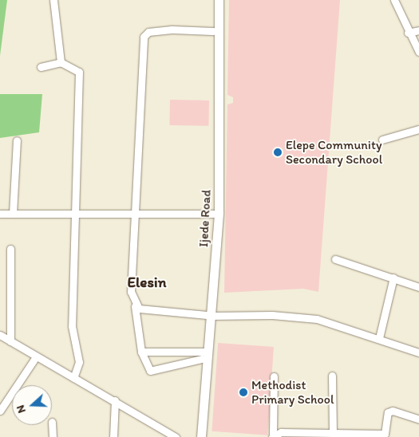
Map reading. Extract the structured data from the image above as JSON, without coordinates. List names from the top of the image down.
{
  "streets": {
    "main road": ["Ijede Road"]
  },
  "districts": ["Elesin"],
  "places": ["Elepe Community Secondary School", "Methodist Primary School"],
  "north": "left"
}
